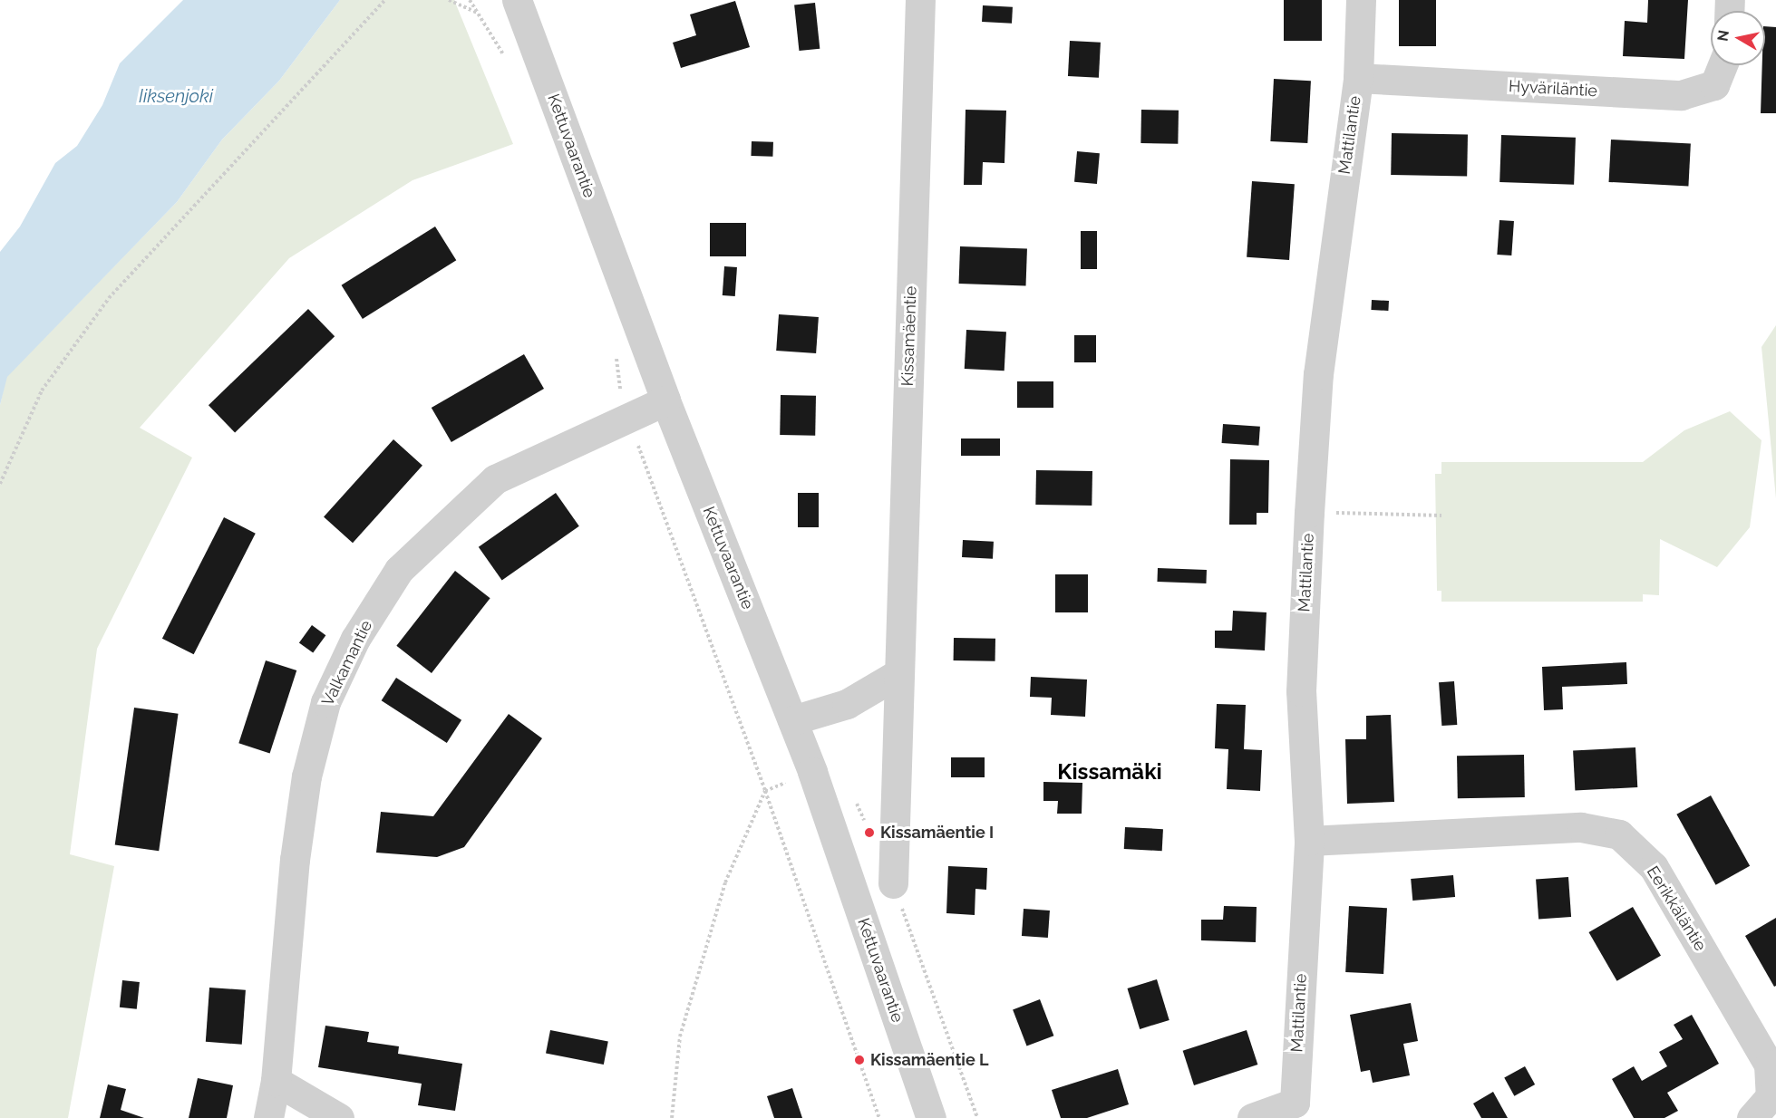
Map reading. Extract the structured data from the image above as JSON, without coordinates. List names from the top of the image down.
{
  "streets": {
    "street": [
      "Hyväriläntie",
      "Mattilantie",
      "Kettuvaarantie",
      "Kissamäentie",
      "Valkamantie",
      "Eerikkäläntie"
    ]
  },
  "crossings": [
    ["Hyväriläntie", "Mattilantie"],
    ["Mattilantie", "Eerikkäläntie"],
    ["Kettuvaarantie", "Valkamantie"]
  ],
  "districts": ["Kissamäki"],
  "water": ["Iiksenjoki"],
  "places": ["Kissamäentie I", "Kissamäentie L"],
  "north": "left"
}
